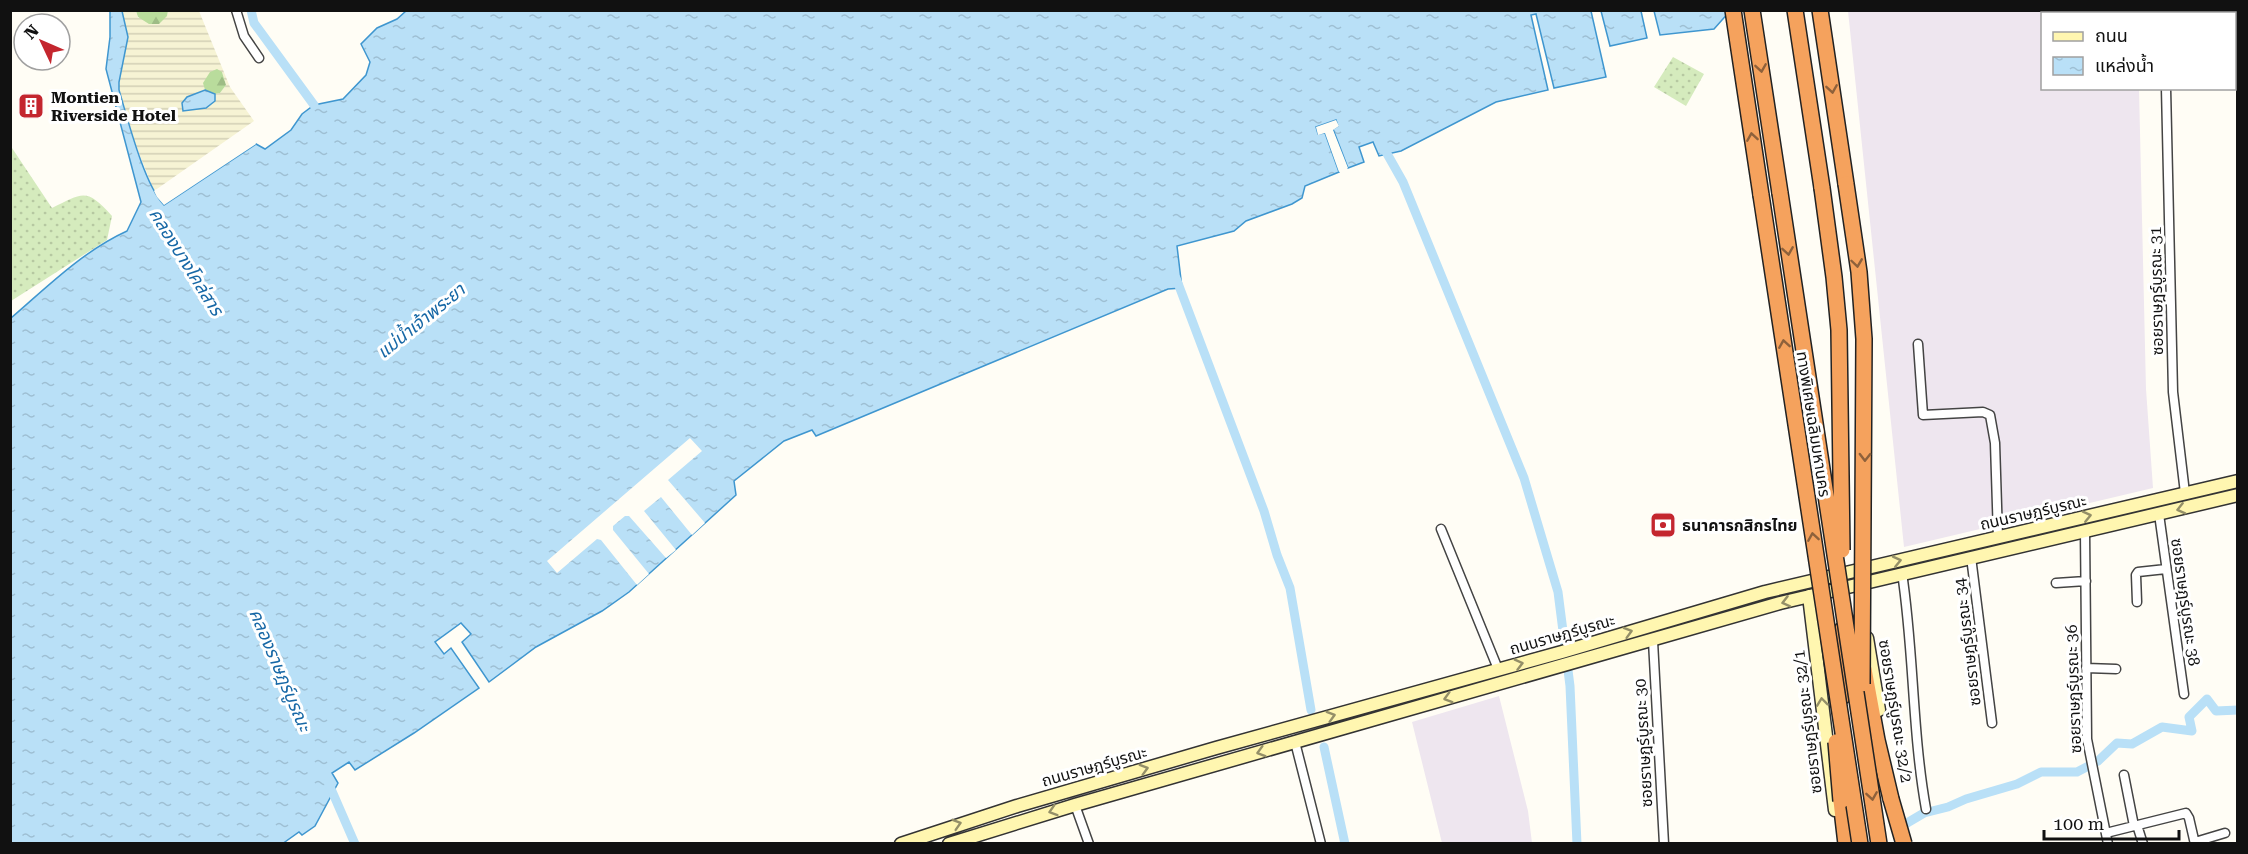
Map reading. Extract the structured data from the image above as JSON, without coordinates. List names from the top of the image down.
{
  "streets": {
    "highway": ["ทางพิเศษเฉลิมมหานคร"],
    "main road": ["ถนนราษฎร์บูรณะ", "ซอยราษฎร์บูรณะ 32/2", "ซอยราษฎร์บูรณะ 32/1"],
    "street": [
      "ซอยราษฎร์บูรณะ 31",
      "ซอยราษฎร์บูรณะ 38",
      "ซอยราษฎร์บูรณะ 34",
      "ซอยราษฎร์บูรณะ 36",
      "ซอยราษฎร์บูรณะ 30"
    ]
  },
  "crossings": [
    ["ซอยราษฎร์บูรณะ 31", "ถนนราษฎร์บูรณะ"],
    ["ถนนราษฎร์บูรณะ", "ซอยราษฎร์บูรณะ 38"],
    ["ถนนราษฎร์บูรณะ", "ซอยราษฎร์บูรณะ 34"],
    ["ถนนราษฎร์บูรณะ", "ซอยราษฎร์บูรณะ 36"],
    ["ถนนราษฎร์บูรณะ", "ซอยราษฎร์บูรณะ 32/2"],
    ["ถนนราษฎร์บูรณะ", "ซอยราษฎร์บูรณะ 32/1"],
    ["ถนนราษฎร์บูรณะ", "ซอยราษฎร์บูรณะ 30"]
  ],
  "one_way": ["ซอยราษฎร์บูรณะ 32/1"],
  "water": ["คลองบางโคล่สาร", "แม่น้ำเจ้าพระยา", "คลองราษฎร์บูรณะ"],
  "places": {
    "building": ["Montien Riverside Hotel"],
    "bank": ["ธนาคารกสิกรไทย"]
  },
  "legend": ["ถนน", "แหล่งน้ำ"],
  "scale_bar": "100 m",
  "north": "top left"
}
